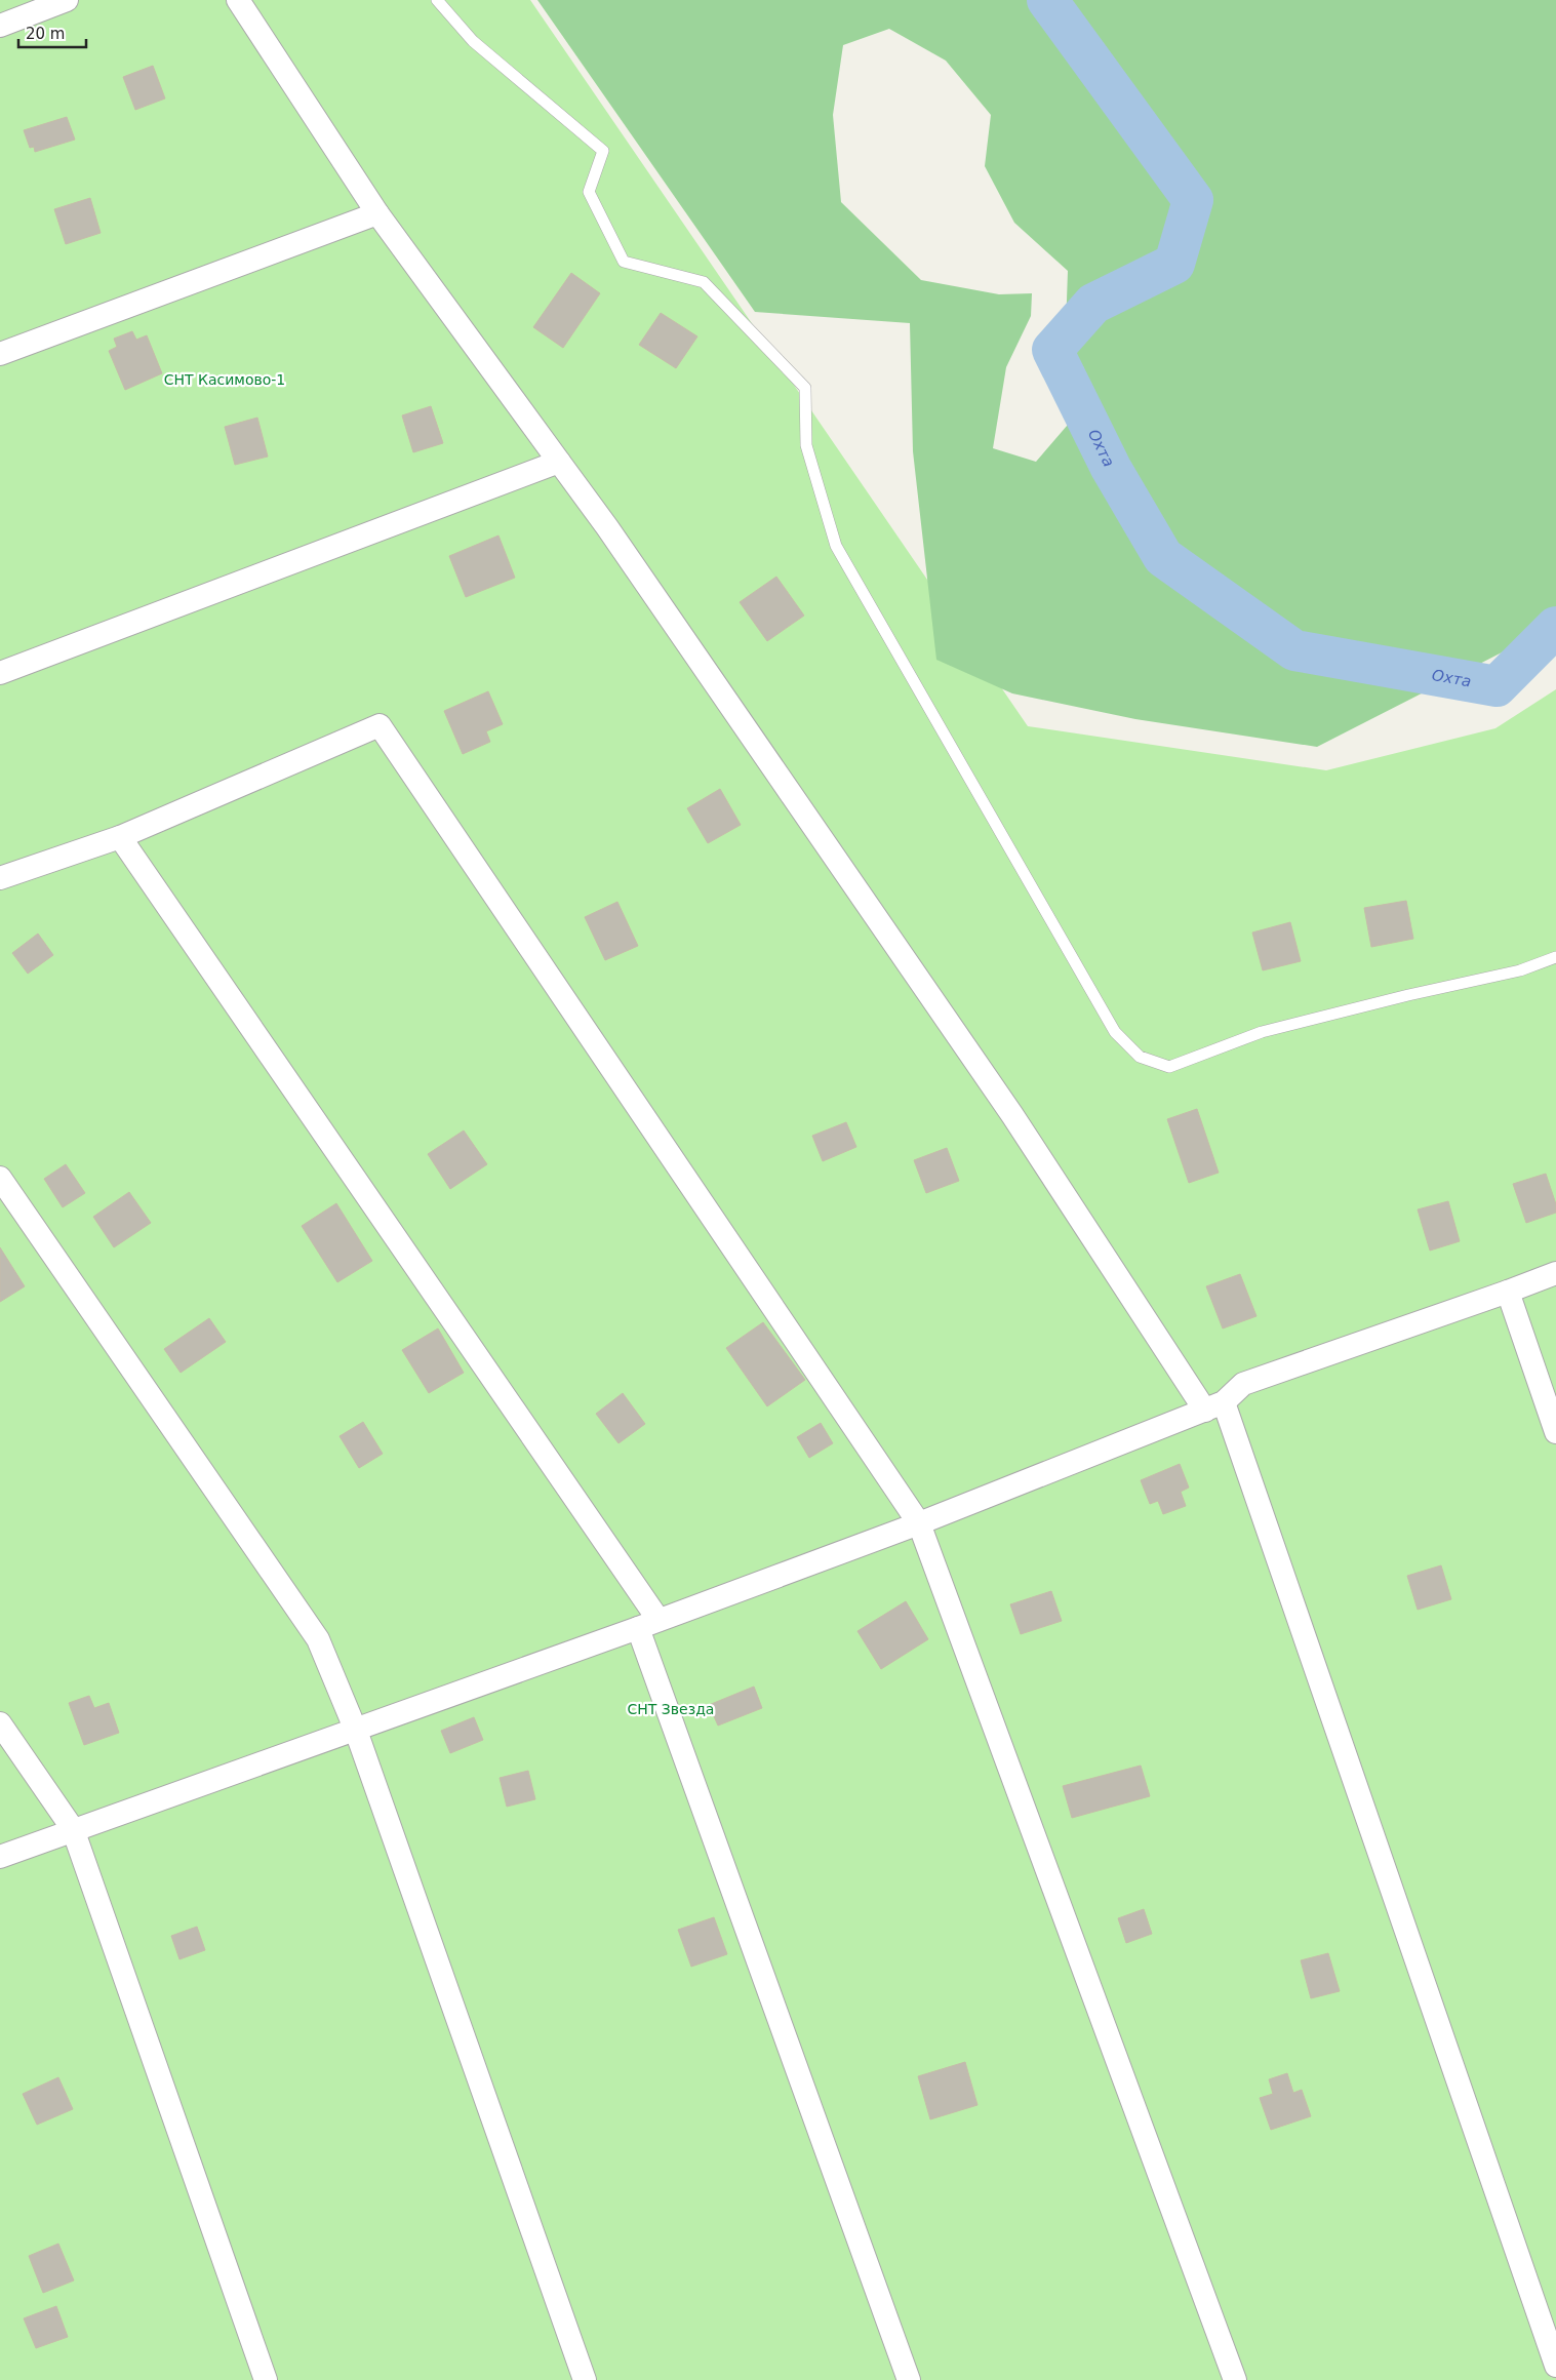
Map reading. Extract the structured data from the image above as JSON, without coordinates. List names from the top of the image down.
{
  "water": ["Охта"],
  "parks": ["СНТ Касимово-1", "СНТ Звезда"],
  "scale_bar": "20 m"
}
